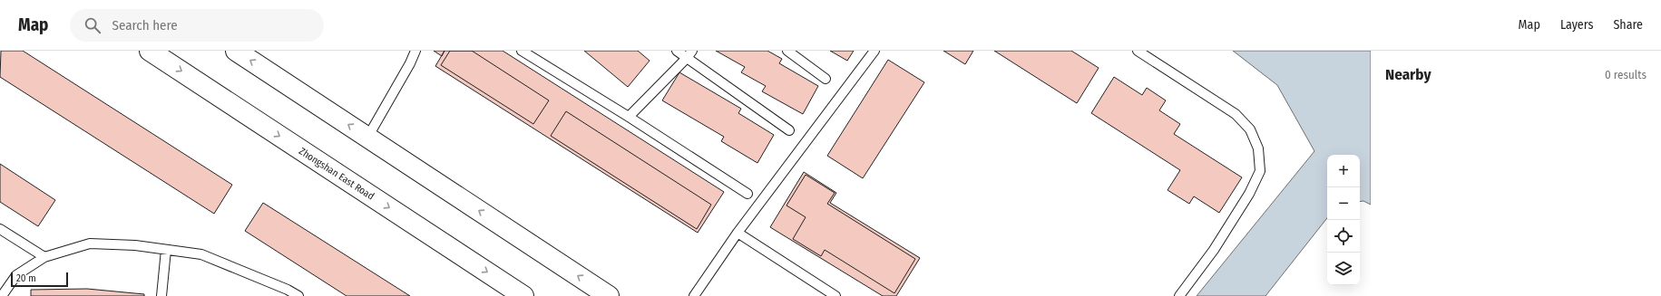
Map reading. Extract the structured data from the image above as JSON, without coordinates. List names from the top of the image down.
{
  "streets": {
    "main road": ["Zhongshan East Road"]
  },
  "scale_bar": "20 m",
  "page": {
    "header": "Map",
    "search": "Search here",
    "nav": ["Map", "Layers", "Share"],
    "heading": ["Nearby", "0 results"],
    "map_buttons": ["+", "−"],
    "scale": "20 m"
  }
}
